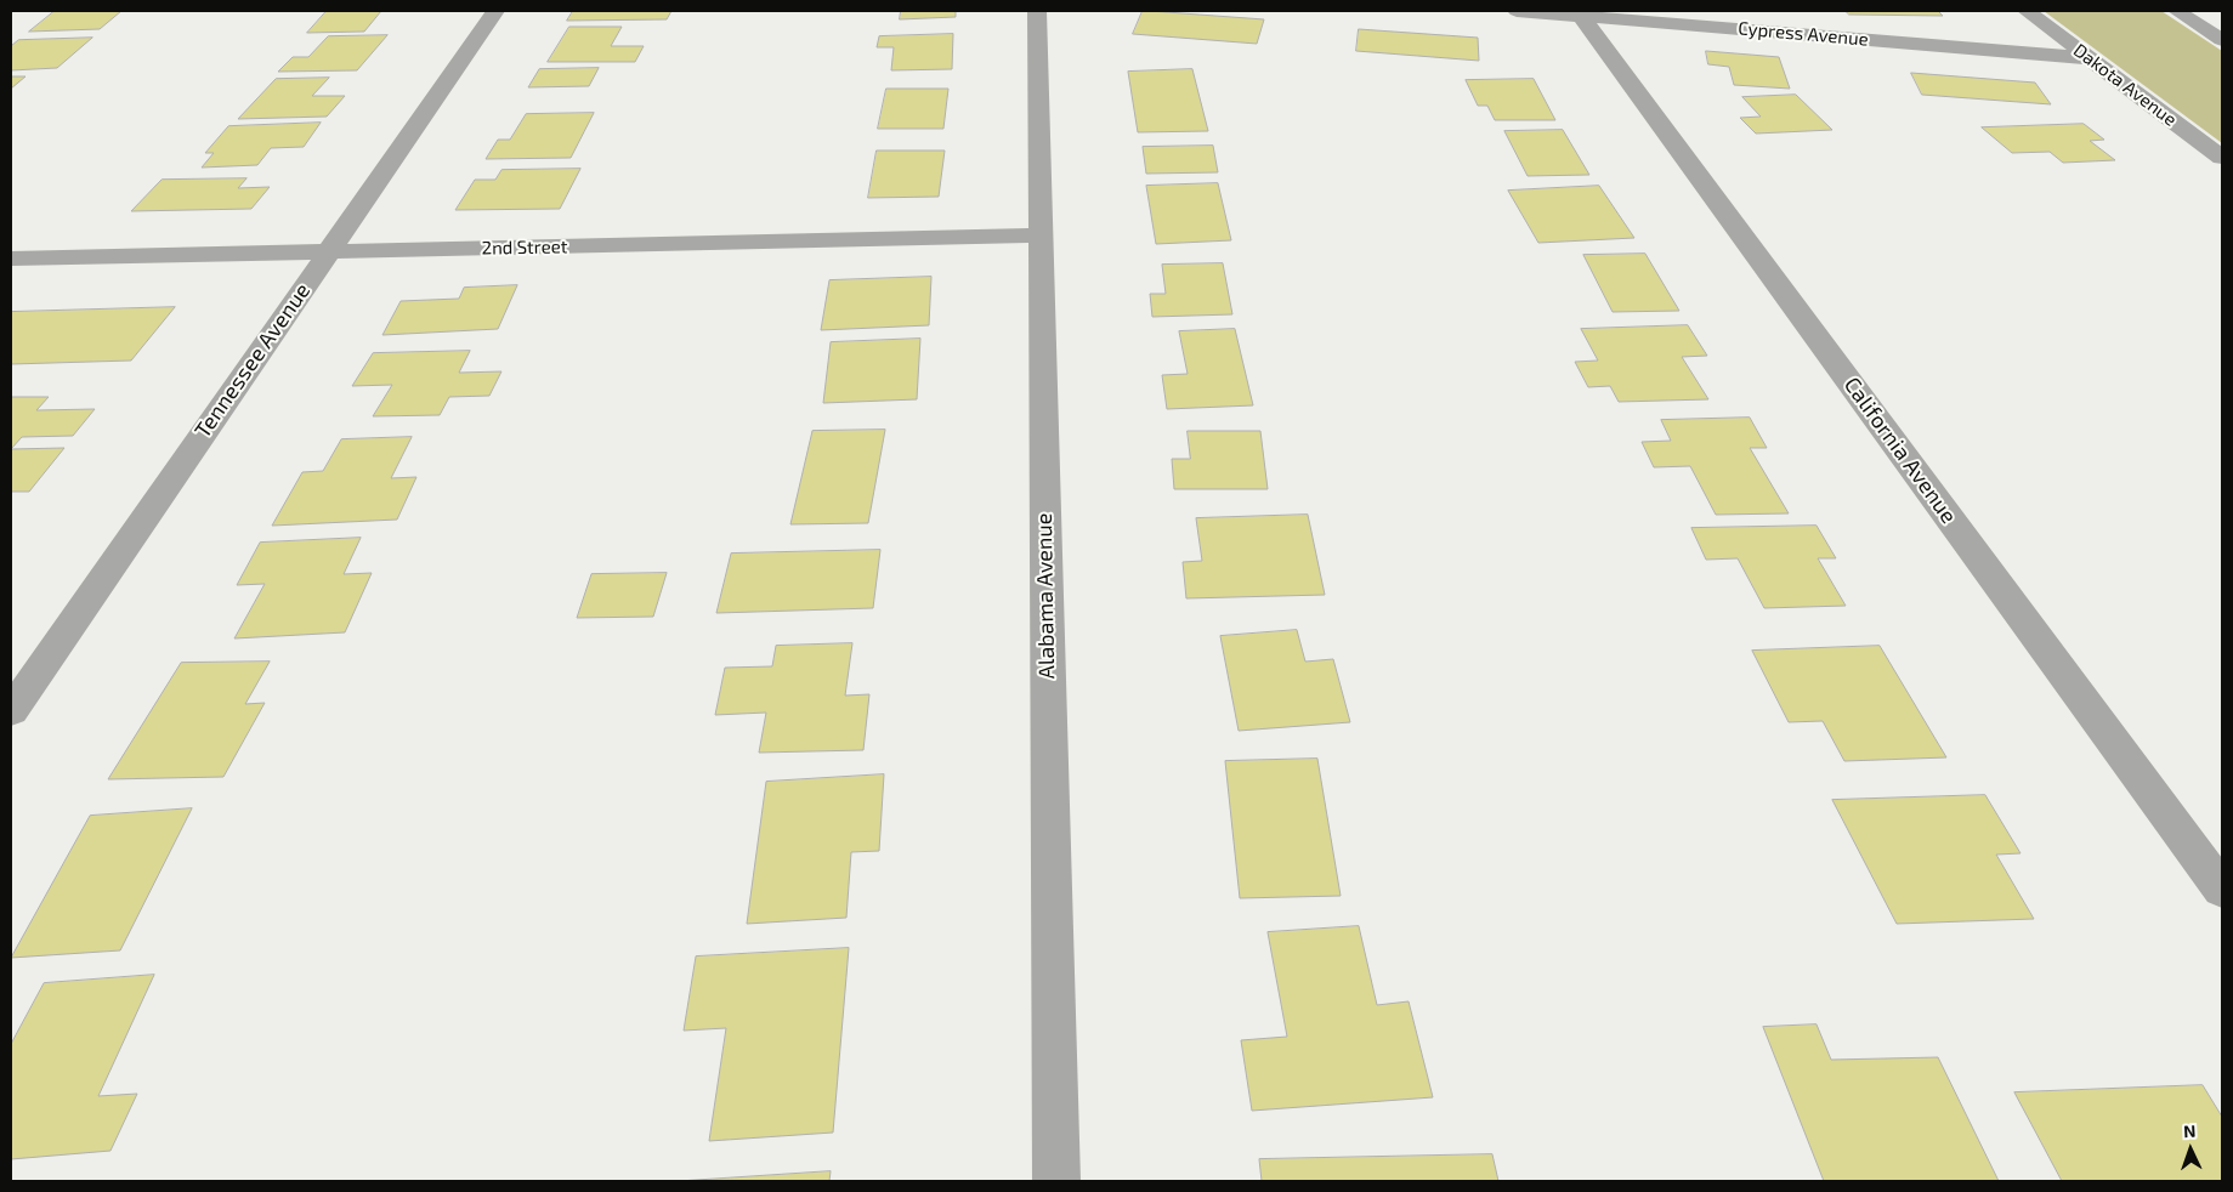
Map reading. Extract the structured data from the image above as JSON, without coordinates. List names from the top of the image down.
{
  "streets": {
    "street": [
      "Cypress Avenue",
      "Dakota Avenue",
      "2nd Street",
      "Tennessee Avenue",
      "California Avenue",
      "Alabama Avenue"
    ]
  },
  "crossings": [
    ["Cypress Avenue", "Dakota Avenue"],
    ["Cypress Avenue", "California Avenue"],
    ["2nd Street", "Tennessee Avenue"],
    ["2nd Street", "Alabama Avenue"]
  ],
  "north": "top"
}
